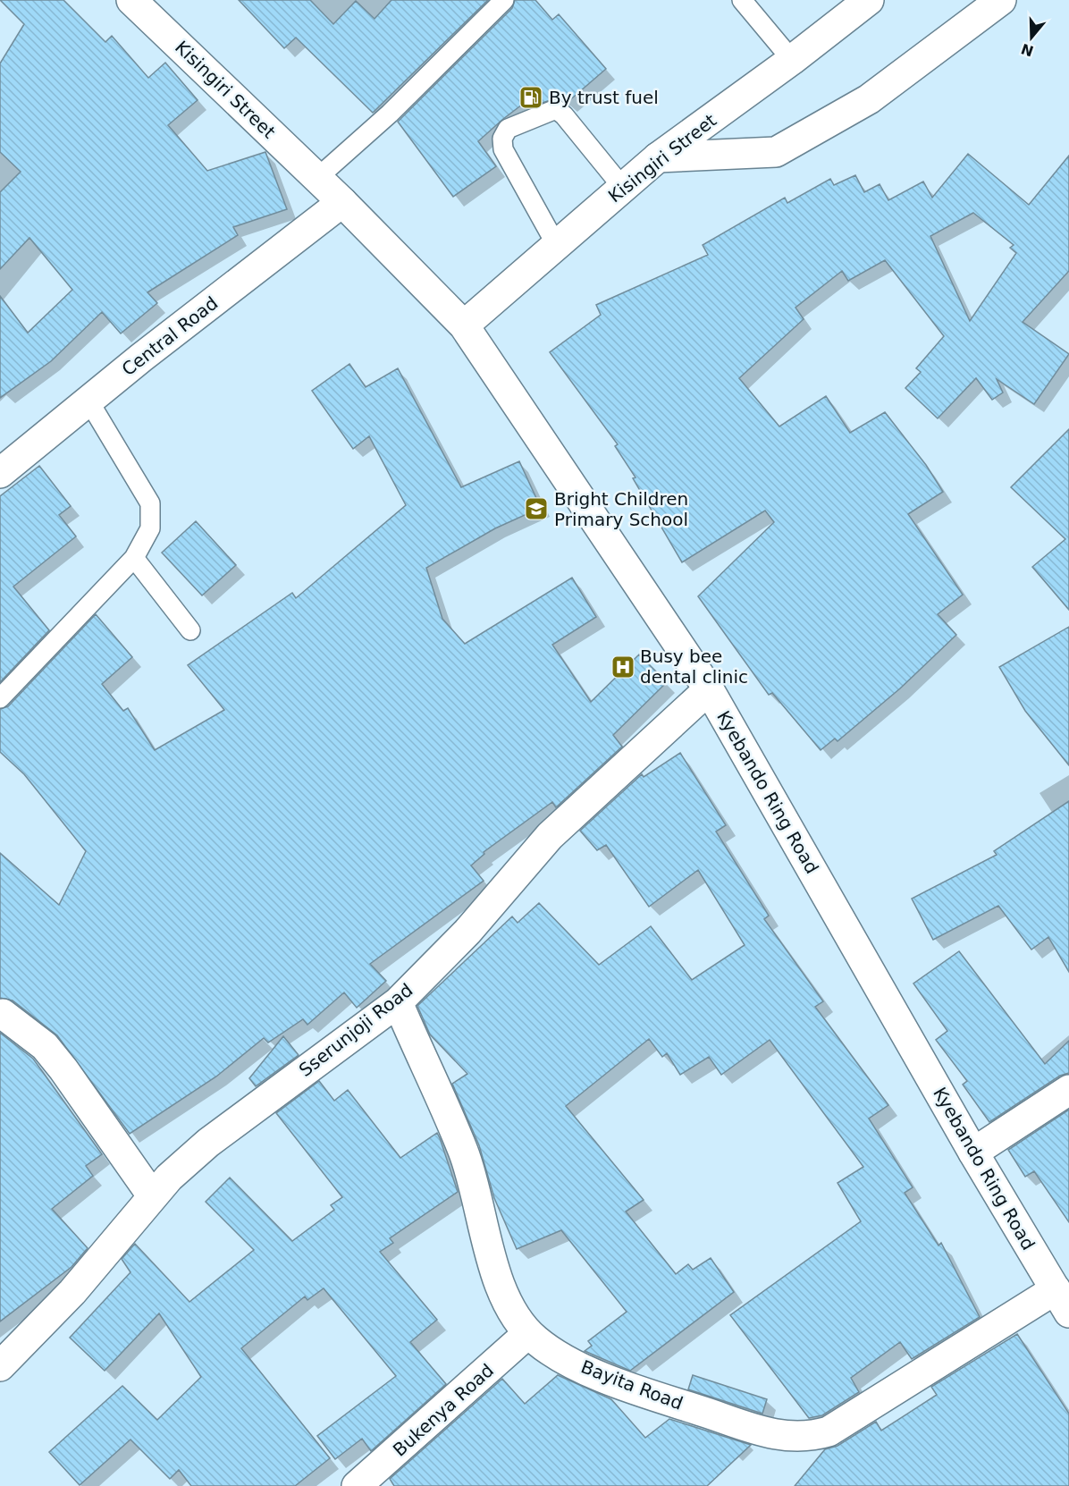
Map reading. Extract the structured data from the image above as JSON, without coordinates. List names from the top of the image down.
{
  "streets": {
    "street": [
      "Kisingiri Street",
      "Central Road",
      "Kyebando Ring Road",
      "Sserunjoji Road",
      "Bayita Road",
      "Bukenya Road"
    ]
  },
  "crossings": [
    ["Kisingiri Street", "Central Road"],
    ["Kisingiri Street", "Kyebando Ring Road"],
    ["Central Road", "Kyebando Ring Road"],
    ["Kyebando Ring Road", "Sserunjoji Road"],
    ["Kyebando Ring Road", "Bayita Road"],
    ["Sserunjoji Road", "Bayita Road"],
    ["Bayita Road", "Bukenya Road"]
  ],
  "places": {
    "fuel station": ["By trust fuel"],
    "school or university": ["Bright Children Primary School"],
    "hospital": ["Busy bee dental clinic"]
  },
  "north": "bottom"
}
